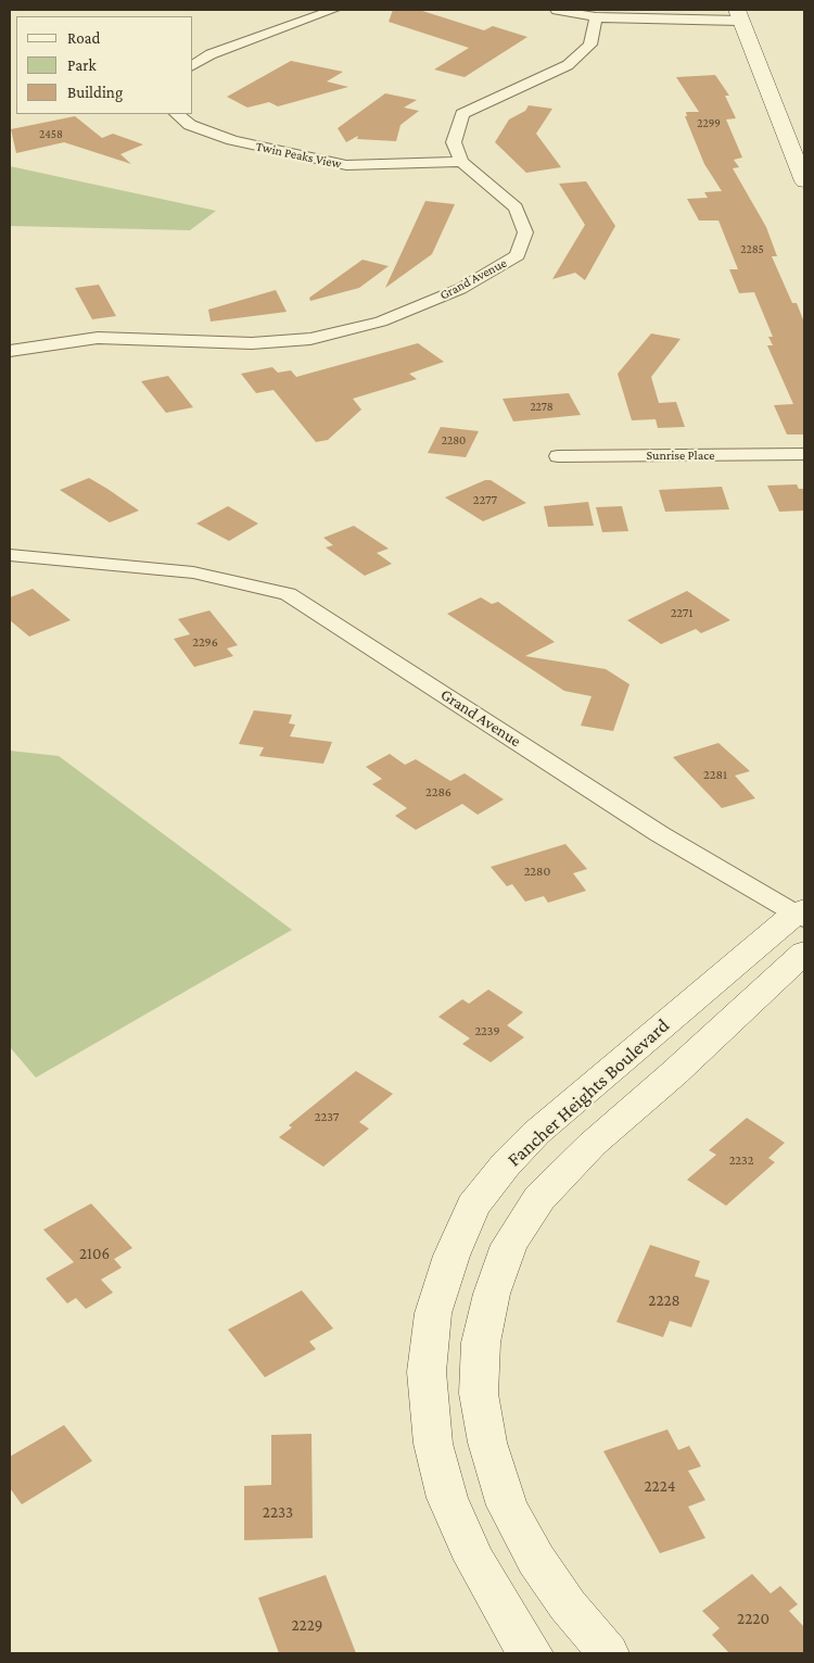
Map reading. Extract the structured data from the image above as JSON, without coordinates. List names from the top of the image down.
{
  "streets": {
    "street": [
      "Twin Peaks View",
      "Grand Avenue",
      "Sunrise Place",
      "Fancher Heights Boulevard"
    ]
  },
  "crossings": [
    ["Twin Peaks View", "Grand Avenue"],
    ["Grand Avenue", "Fancher Heights Boulevard"]
  ],
  "house_numbers": [
    "2299",
    "2458",
    "2285",
    "2278",
    "2280",
    "2277",
    "2271",
    "2296",
    "2281",
    "2286",
    "2280",
    "2239",
    "2237",
    "2232",
    "2106",
    "2228",
    "2224",
    "2233",
    "2220",
    "2229"
  ],
  "legend": ["Road", "Park", "Building"]
}
